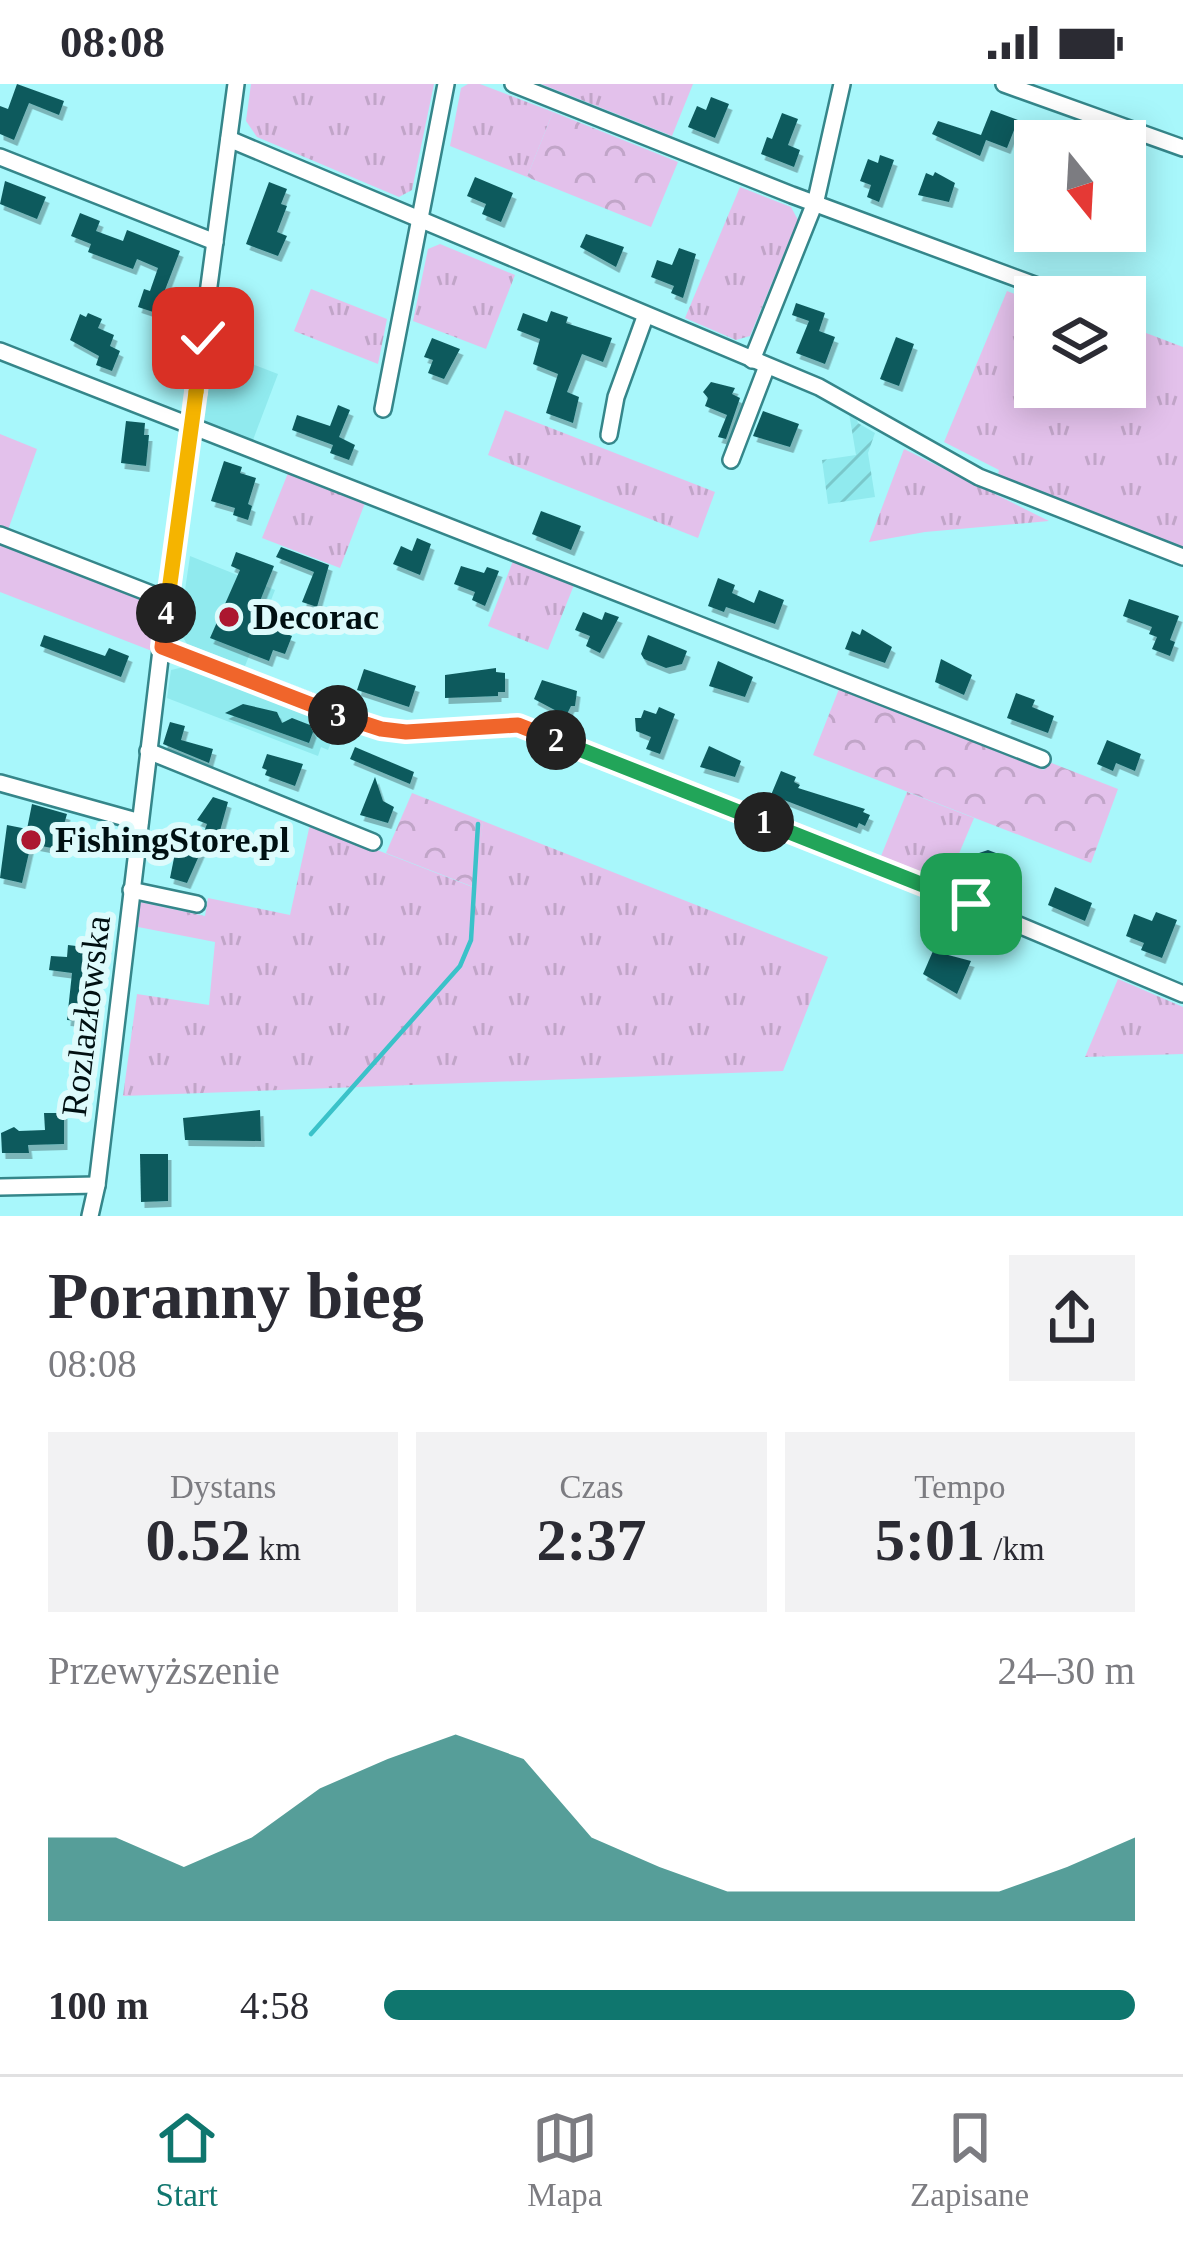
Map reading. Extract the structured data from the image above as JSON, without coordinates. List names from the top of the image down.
{
  "streets": {
    "street": ["Rozlazłowska"]
  },
  "places": ["Decorac", "FishingStore.pl"],
  "north": "bottom",
  "page": {
    "status": "08:08",
    "pins": [
      "4",
      "3",
      "2",
      "1"
    ],
    "heading": ["Poranny bieg", "08:08"],
    "stats": [
      ["Dystans", "0.52 km"],
      ["Czas", "2:37"],
      ["Tempo", "5:01 /km"]
    ],
    "chart": ["Przewyższenie", "24–30 m"],
    "list": [
      {
        "name": "100 m",
        "note": "4:58"
      }
    ],
    "tabs": ["Start", "Mapa", "Zapisane"]
  }
}
